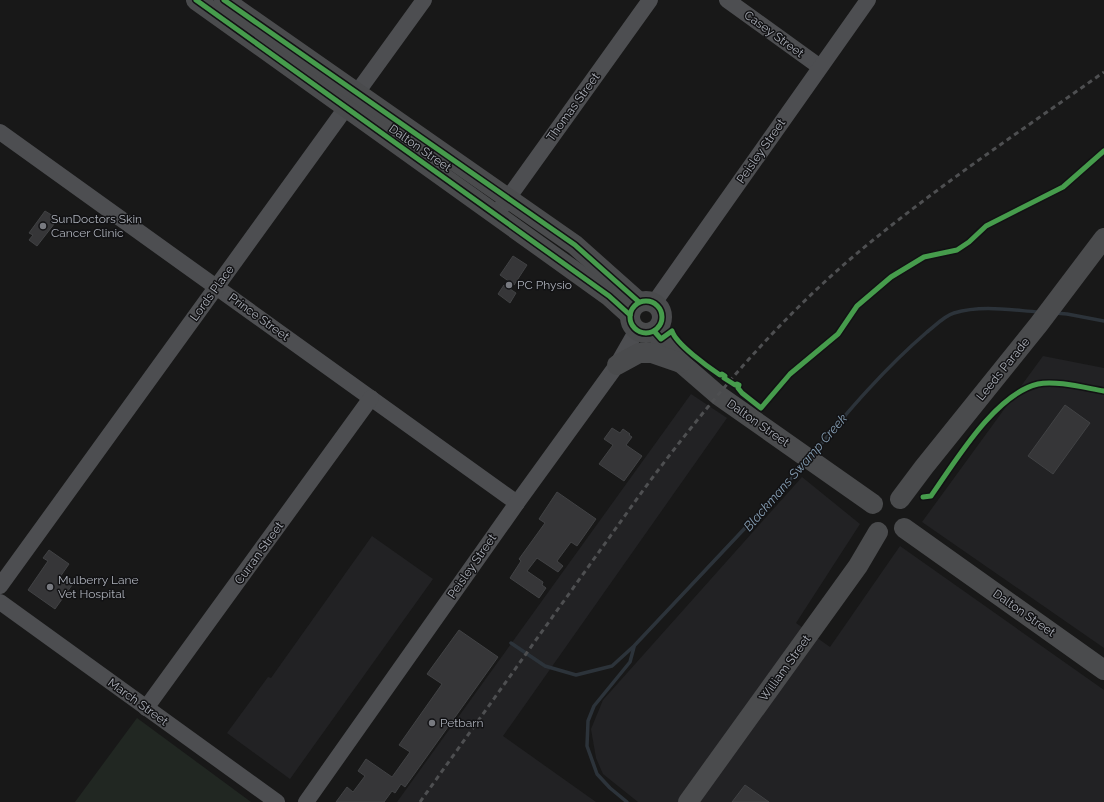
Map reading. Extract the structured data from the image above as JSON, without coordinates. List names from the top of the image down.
{
  "streets": {
    "main road": ["Dalton Street", "Leeds Parade", "William Street"],
    "street": [
      "Casey Street",
      "Thomas Street",
      "Peisley Street",
      "Lords Place",
      "Prince Street",
      "Curran Street",
      "March Street"
    ]
  },
  "crossings": [
    ["Casey Street", "Peisley Street"],
    ["Thomas Street", "Dalton Street"],
    ["Dalton Street", "Peisley Street"],
    ["Dalton Street", "Lords Place"],
    ["Dalton Street", "Leeds Parade"],
    ["Dalton Street", "William Street"],
    ["Peisley Street", "Prince Street"],
    ["Lords Place", "Prince Street"],
    ["Prince Street", "Curran Street"],
    ["Leeds Parade", "William Street"],
    ["Curran Street", "March Street"]
  ],
  "water": ["Blackmans Swamp Creek"],
  "places": [
    "SunDoctors Skin Cancer Clinic",
    "PC Physio",
    "Mulberry Lane Vet Hospital",
    "Petbarn"
  ]
}
